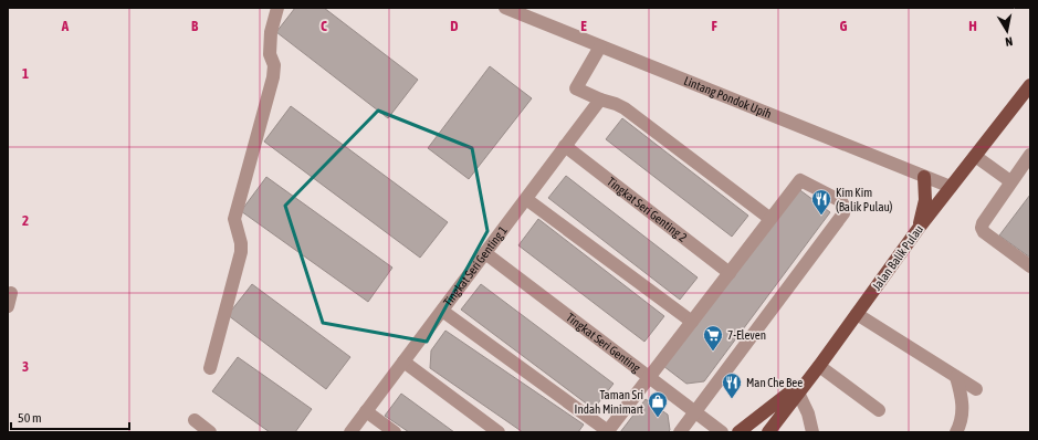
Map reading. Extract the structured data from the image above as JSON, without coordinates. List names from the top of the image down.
{
  "streets": {
    "main road": ["Jalan Balik Pulau"],
    "street": [
      "Lintang Pondok Upih",
      "Tingkat Seri Genting 2",
      "Tingkat Seri Genting 1",
      "Tingkat Seri Genting"
    ]
  },
  "crossings": [
    ["Lintang Pondok Upih", "Jalan Balik Pulau"],
    ["Tingkat Seri Genting 2", "Tingkat Seri Genting 1"],
    ["Tingkat Seri Genting 1", "Tingkat Seri Genting"]
  ],
  "places": {
    "restaurant": ["Kim Kim (Balik Pulau)", "Man Che Bee"],
    "supermarket": ["7-Eleven"],
    "shop": ["Taman Sri Indah Minimart"]
  },
  "scale_bar": "50 m",
  "north": "bottom",
  "grid": {
    "columns": [
      "A",
      "B",
      "C",
      "D",
      "E",
      "F",
      "G",
      "H"
    ],
    "rows": ["1", "2", "3"]
  }
}
